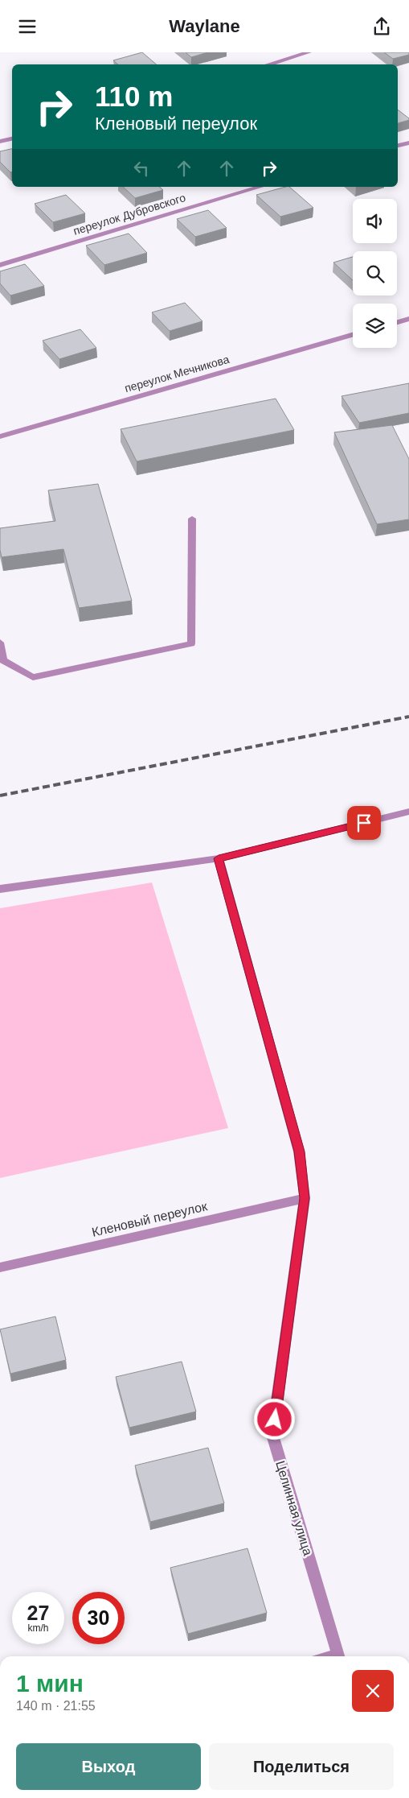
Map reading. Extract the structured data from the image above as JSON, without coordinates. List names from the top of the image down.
{
  "streets": {
    "street": [
      "переулок Дубровского",
      "переулок Мечникова",
      "Кленовый переулок",
      "Целинная улица"
    ]
  },
  "crossings": [
    ["Кленовый переулок", "Целинная улица"]
  ],
  "page": {
    "header": "Waylane",
    "turn": ["110 m", "Кленовый переулок"],
    "speed": "27 km/h",
    "limit": "30",
    "heading": ["1 мин", "140 m · 21:55"],
    "buttons": ["Выход", "Поделиться"]
  }
}
